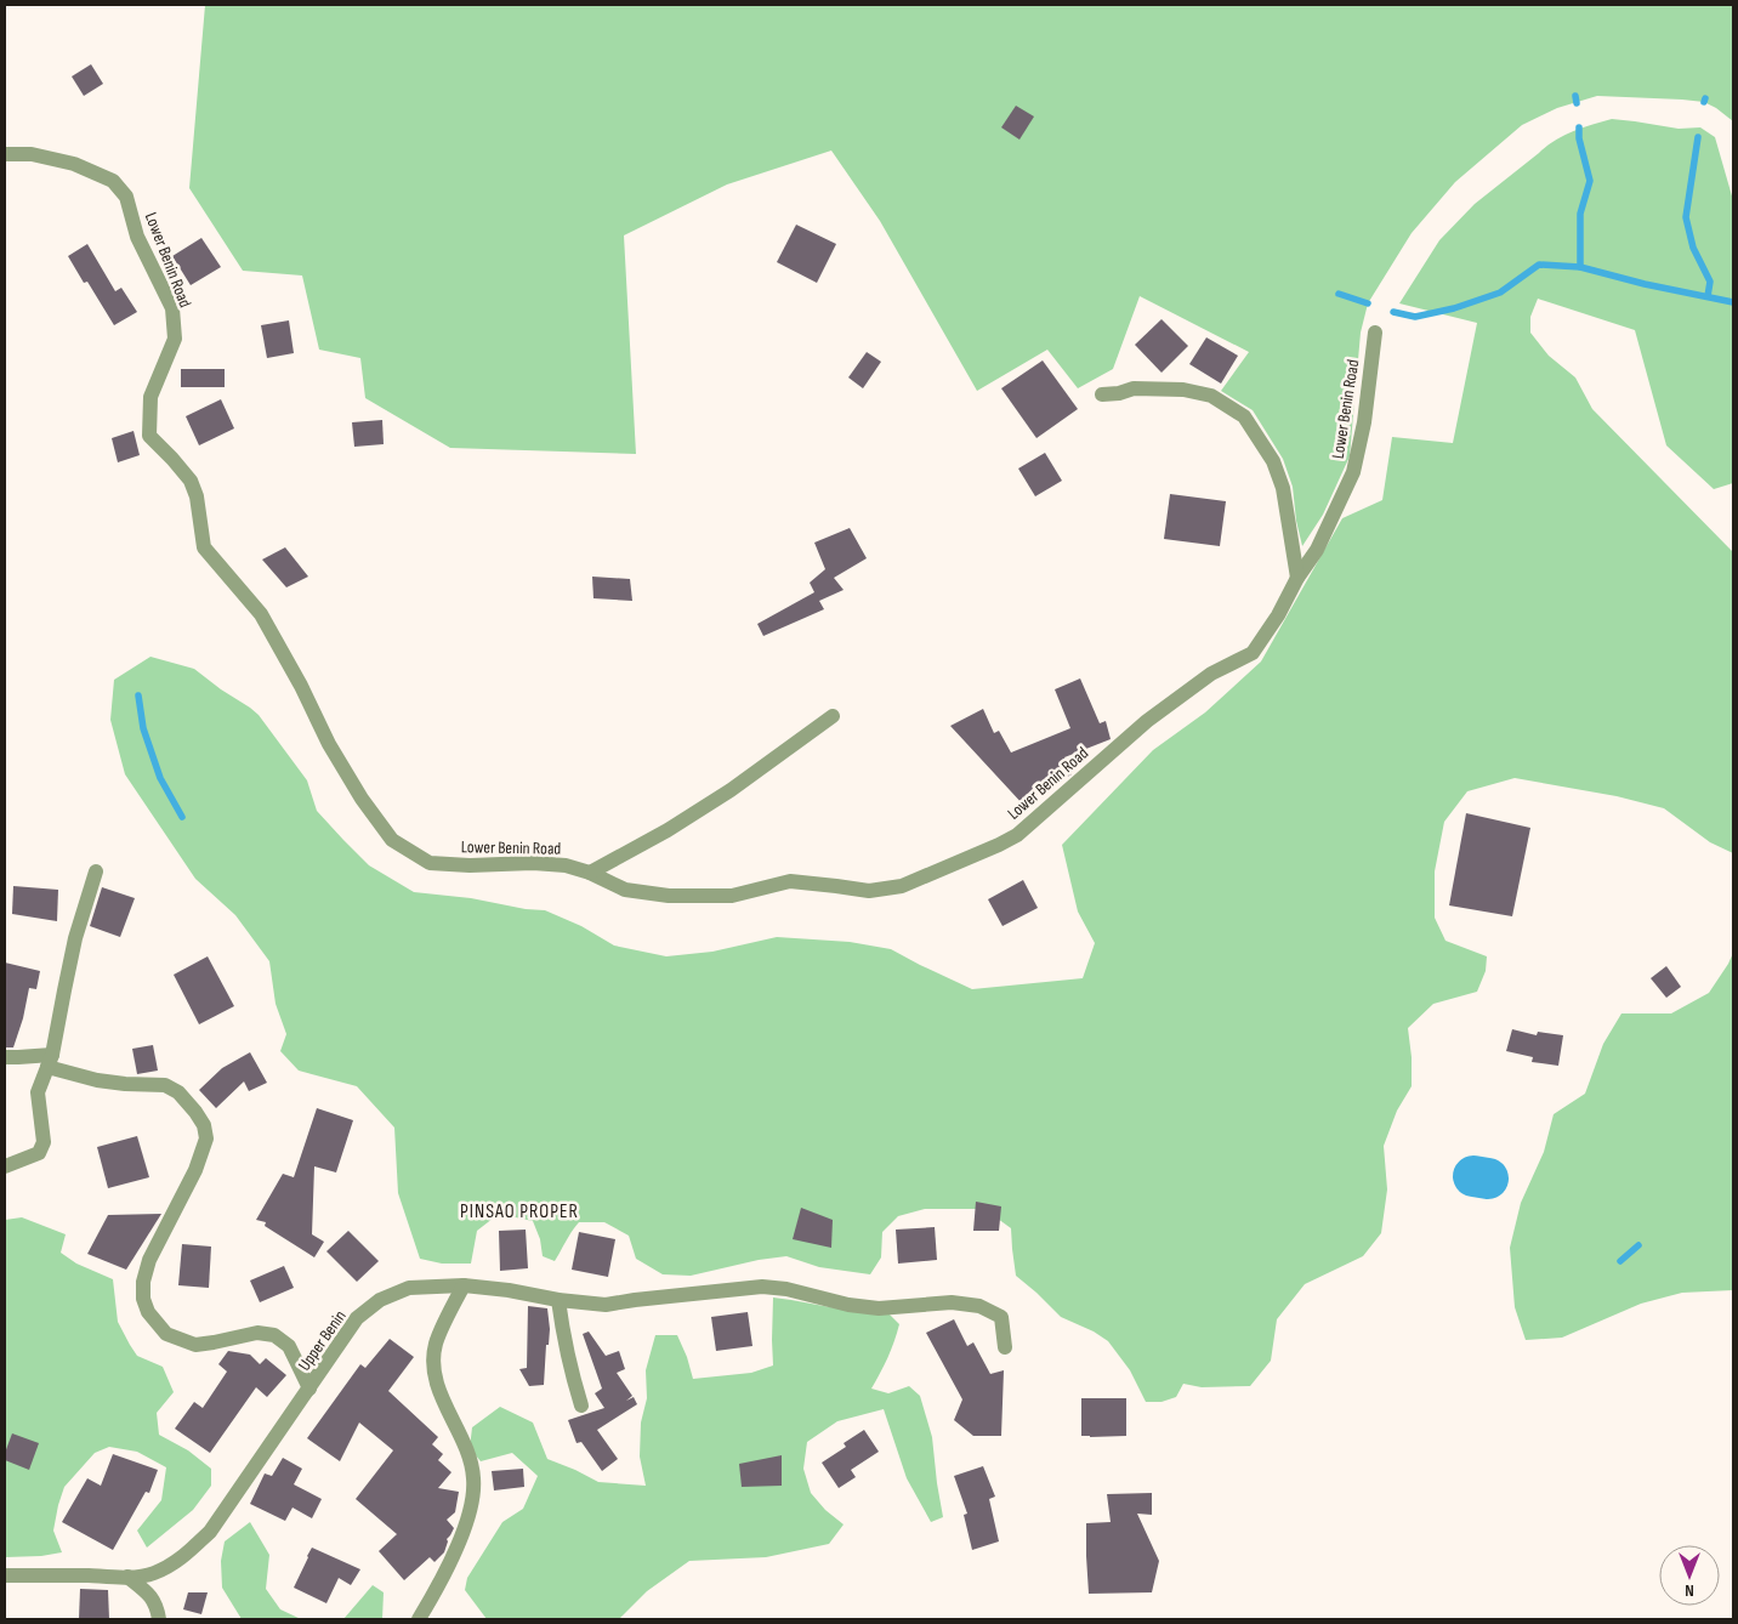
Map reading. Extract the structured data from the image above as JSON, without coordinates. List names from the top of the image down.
{
  "streets": {
    "street": ["Lower Benin Road", "Upper Benin"]
  },
  "districts": ["PINSAO PROPER"],
  "north": "bottom"
}
